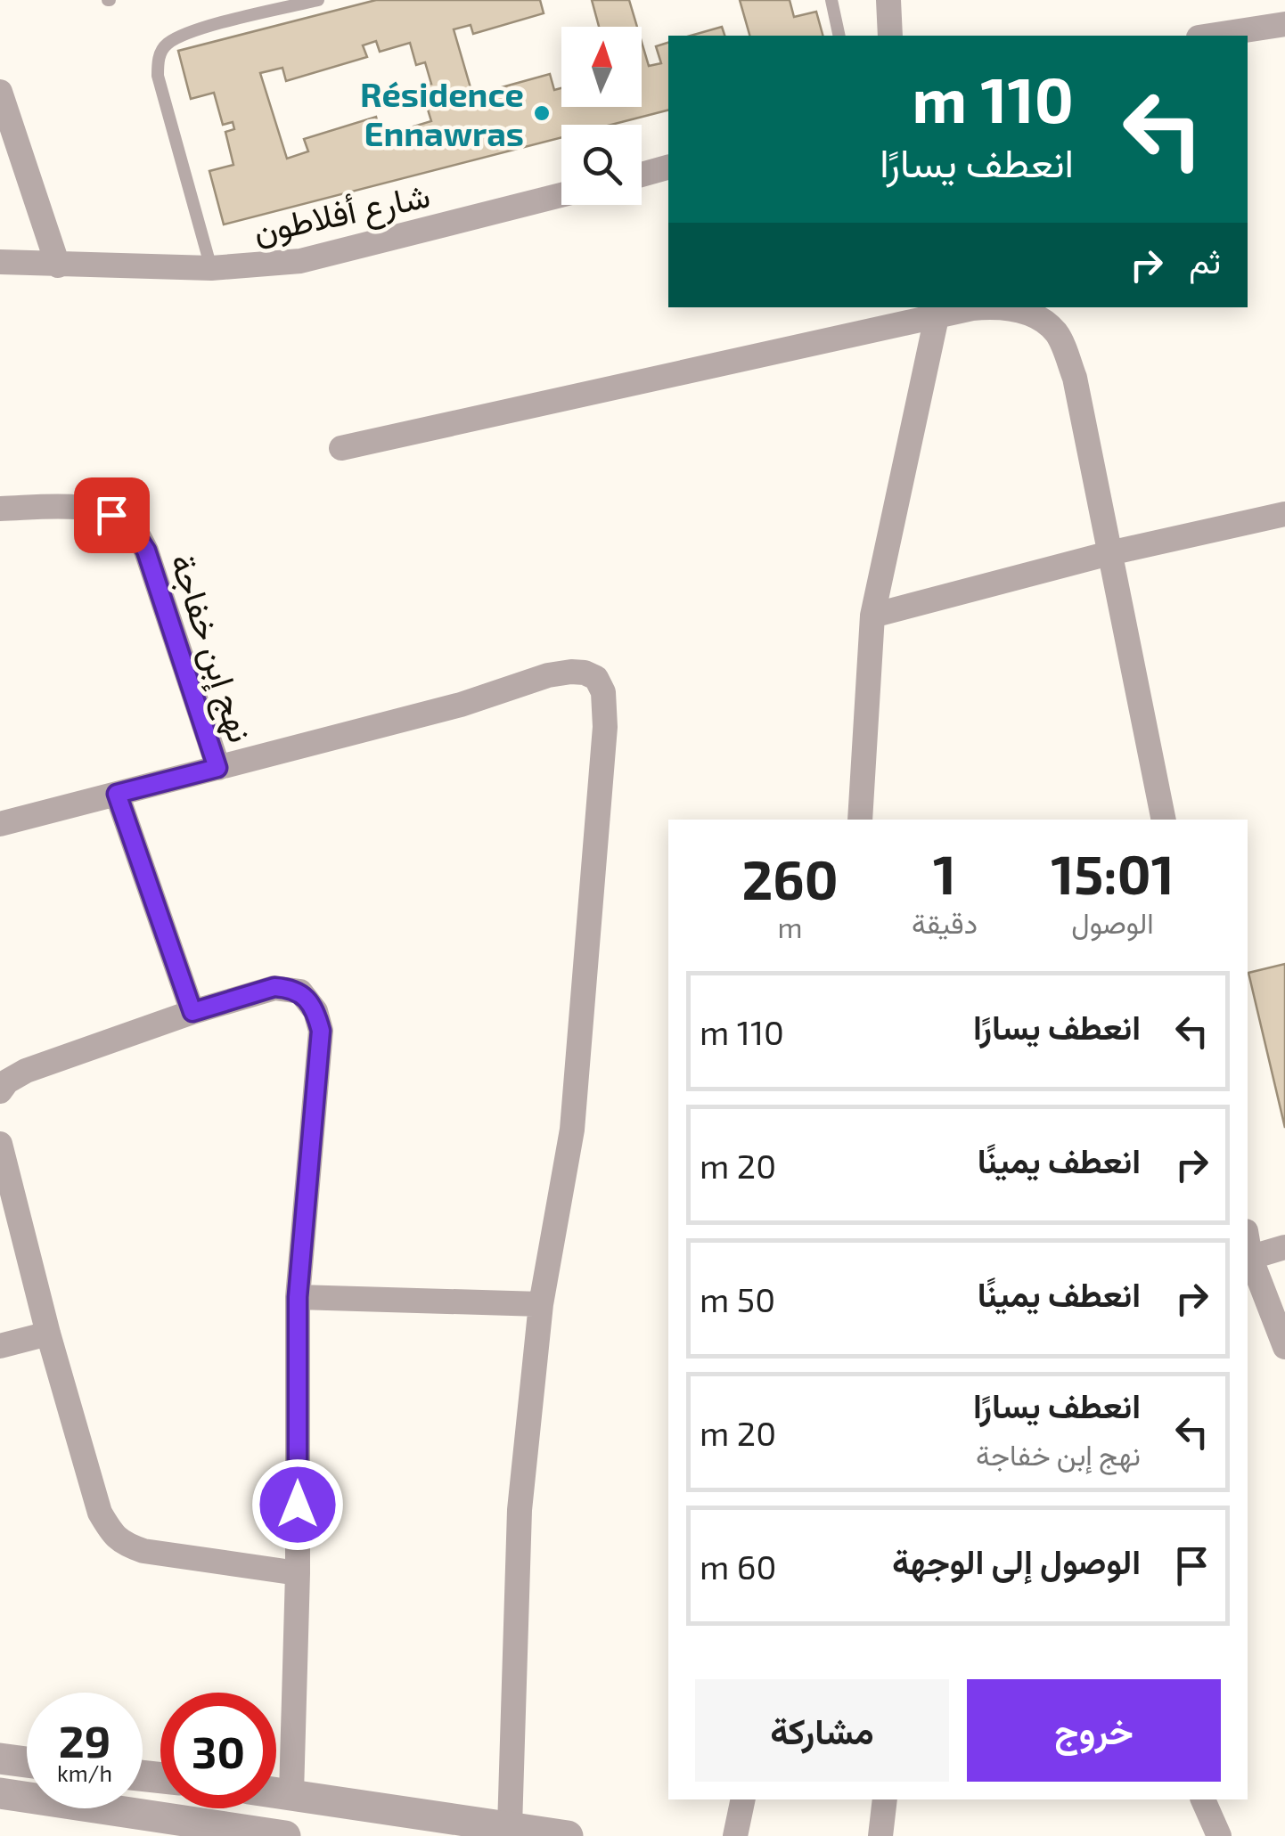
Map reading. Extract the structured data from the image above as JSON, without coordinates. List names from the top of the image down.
{
  "streets": {
    "street": ["شارع أفلاطون", "نهج إبن خفاجة"]
  },
  "places": ["Résidence Ennawras"],
  "north": "top",
  "page": {
    "turn": ["110 m", "انعطف يسارًا"],
    "then": "ثم",
    "eta": [
      "15:01",
      "الوصول",
      "1",
      "دقيقة",
      "260",
      "m"
    ],
    "list": [
      {
        "name": "انعطف يسارًا",
        "value": "110 m"
      },
      {
        "name": "انعطف يمينًا",
        "value": "20 m"
      },
      {
        "name": "انعطف يمينًا",
        "value": "50 m"
      },
      {
        "name": "انعطف يسارًا",
        "note": "نهج إبن خفاجة",
        "value": "20 m"
      },
      {
        "name": "الوصول إلى الوجهة",
        "value": "60 m"
      }
    ],
    "buttons": ["خروج", "مشاركة"],
    "speed": "29 km/h",
    "limit": "30"
  }
}
